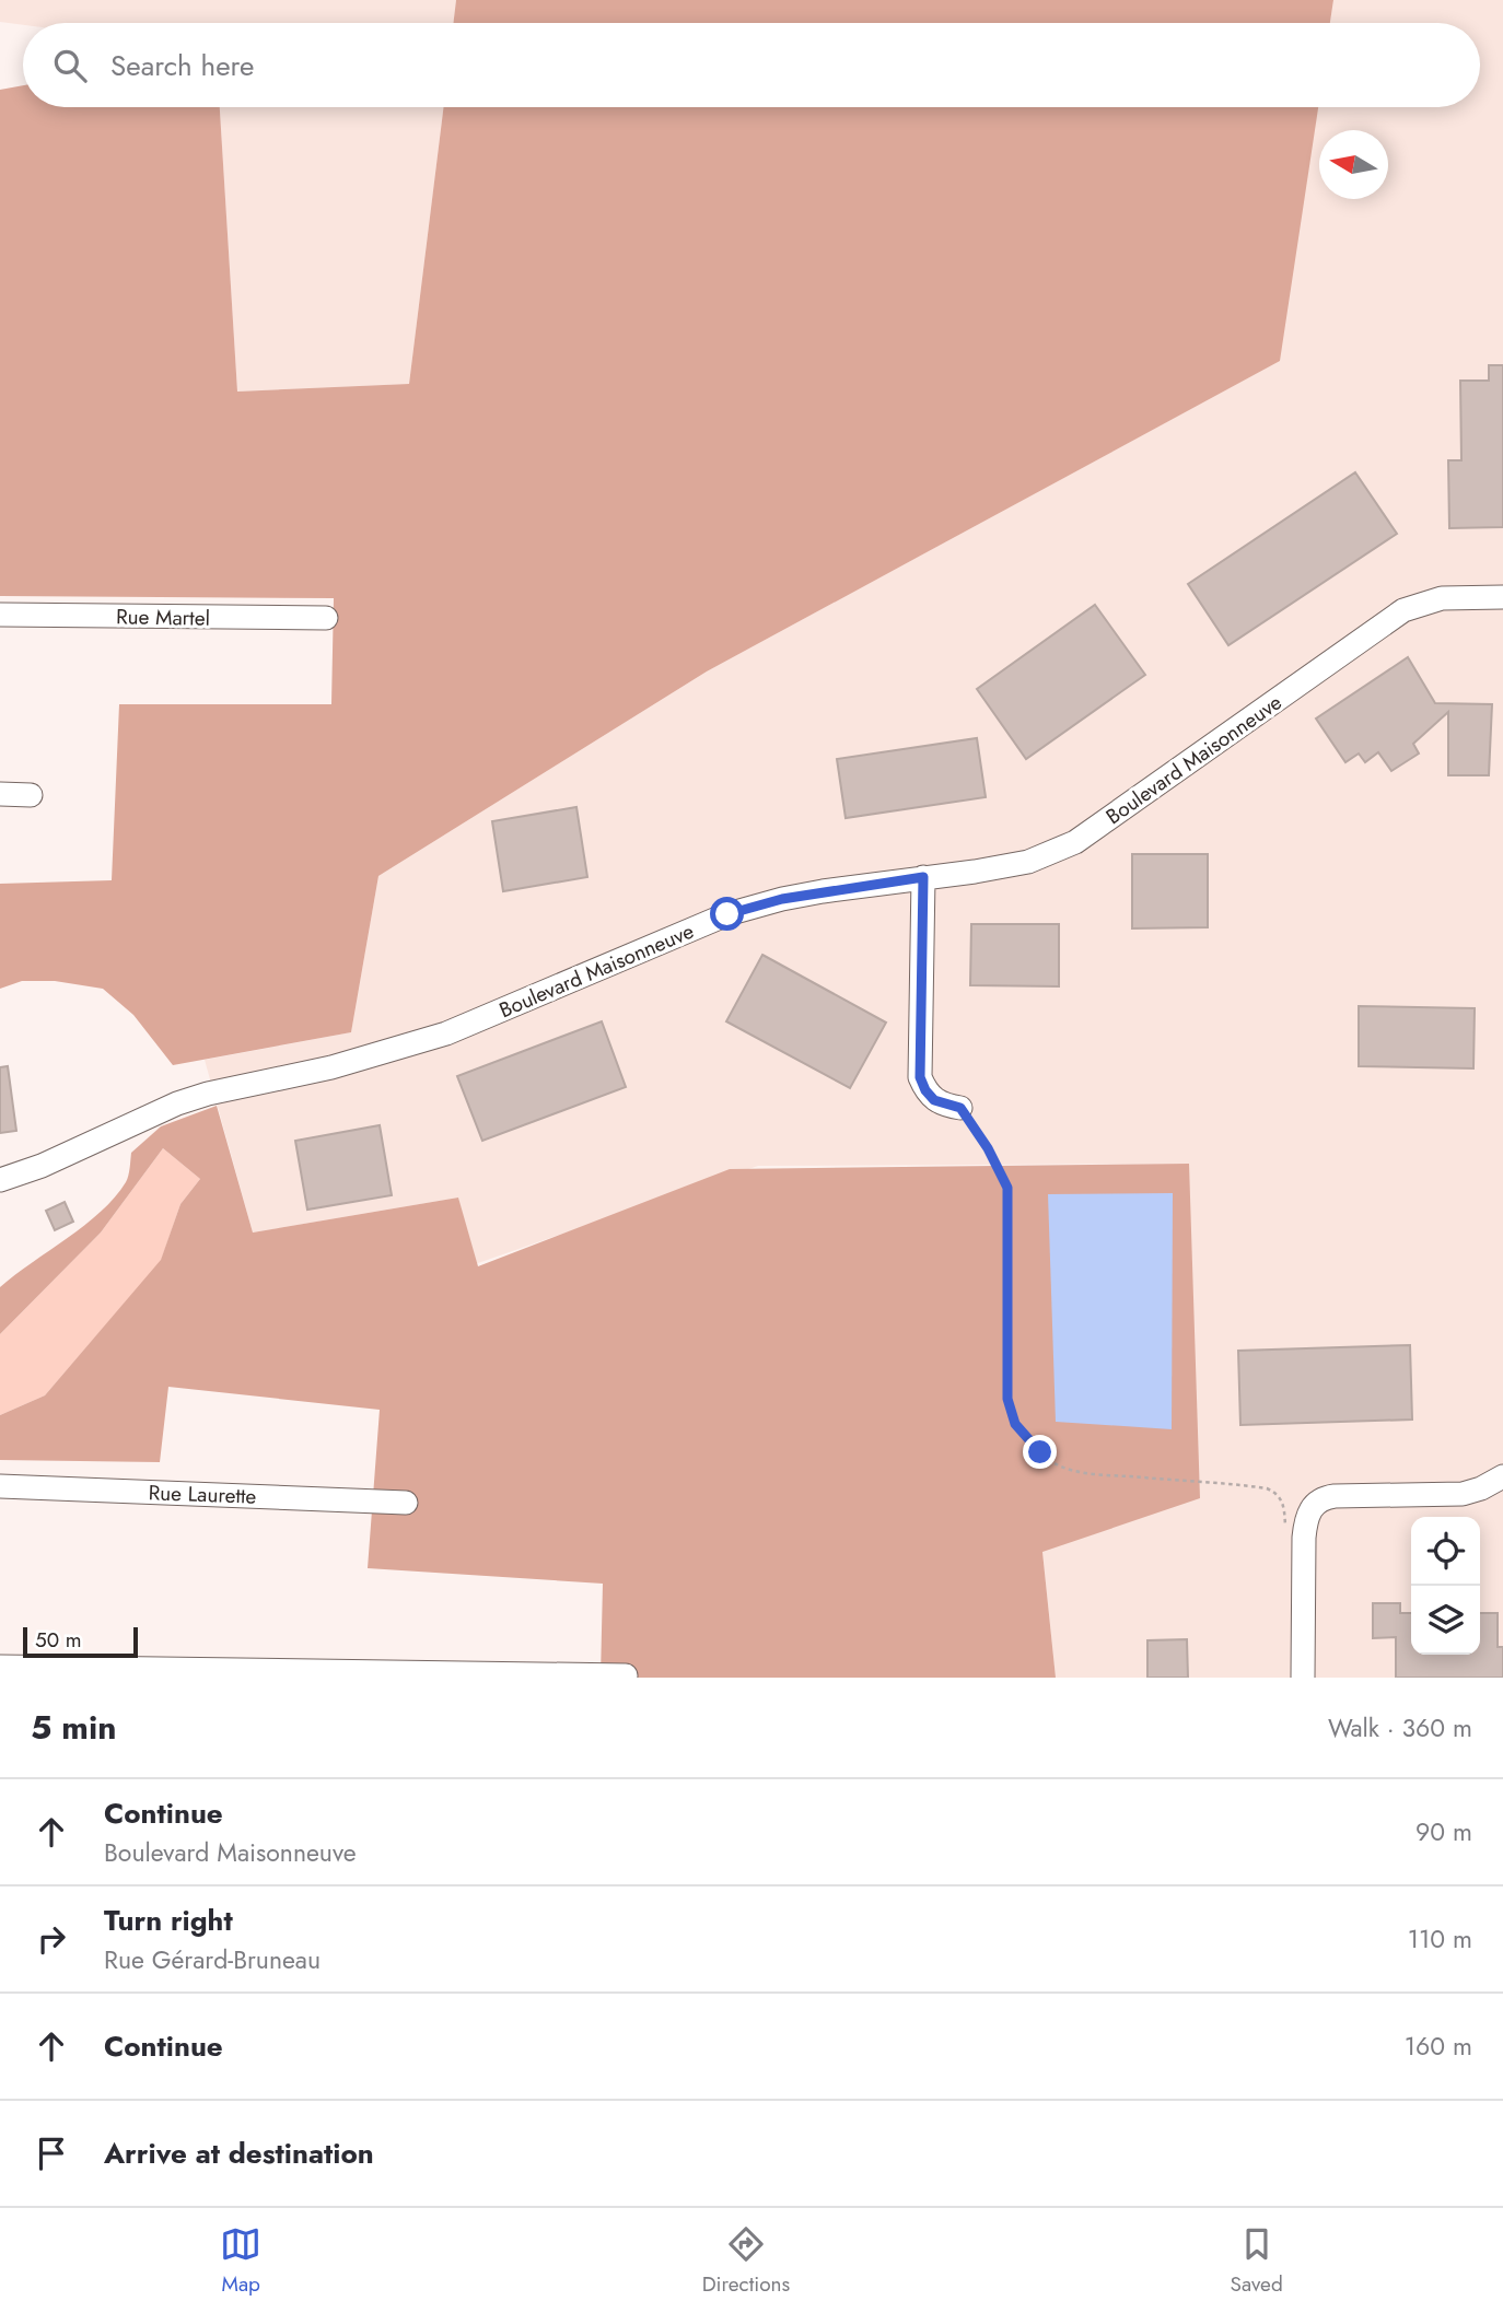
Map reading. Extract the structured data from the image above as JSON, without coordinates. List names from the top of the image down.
{
  "streets": {
    "street": ["Rue Martel", "Boulevard Maisonneuve", "Rue Laurette"]
  },
  "scale_bar": "50 m",
  "north": "left",
  "page": {
    "search": "Search here",
    "scale": "50 m",
    "heading": ["5 min", "Walk · 360 m"],
    "list": [
      ["Continue", "Boulevard Maisonneuve", "90 m"],
      ["Turn right", "Rue Gérard-Bruneau", "110 m"],
      ["Continue", "160 m"],
      "Arrive at destination"
    ],
    "nav": ["Map", "Directions", "Saved"]
  }
}
